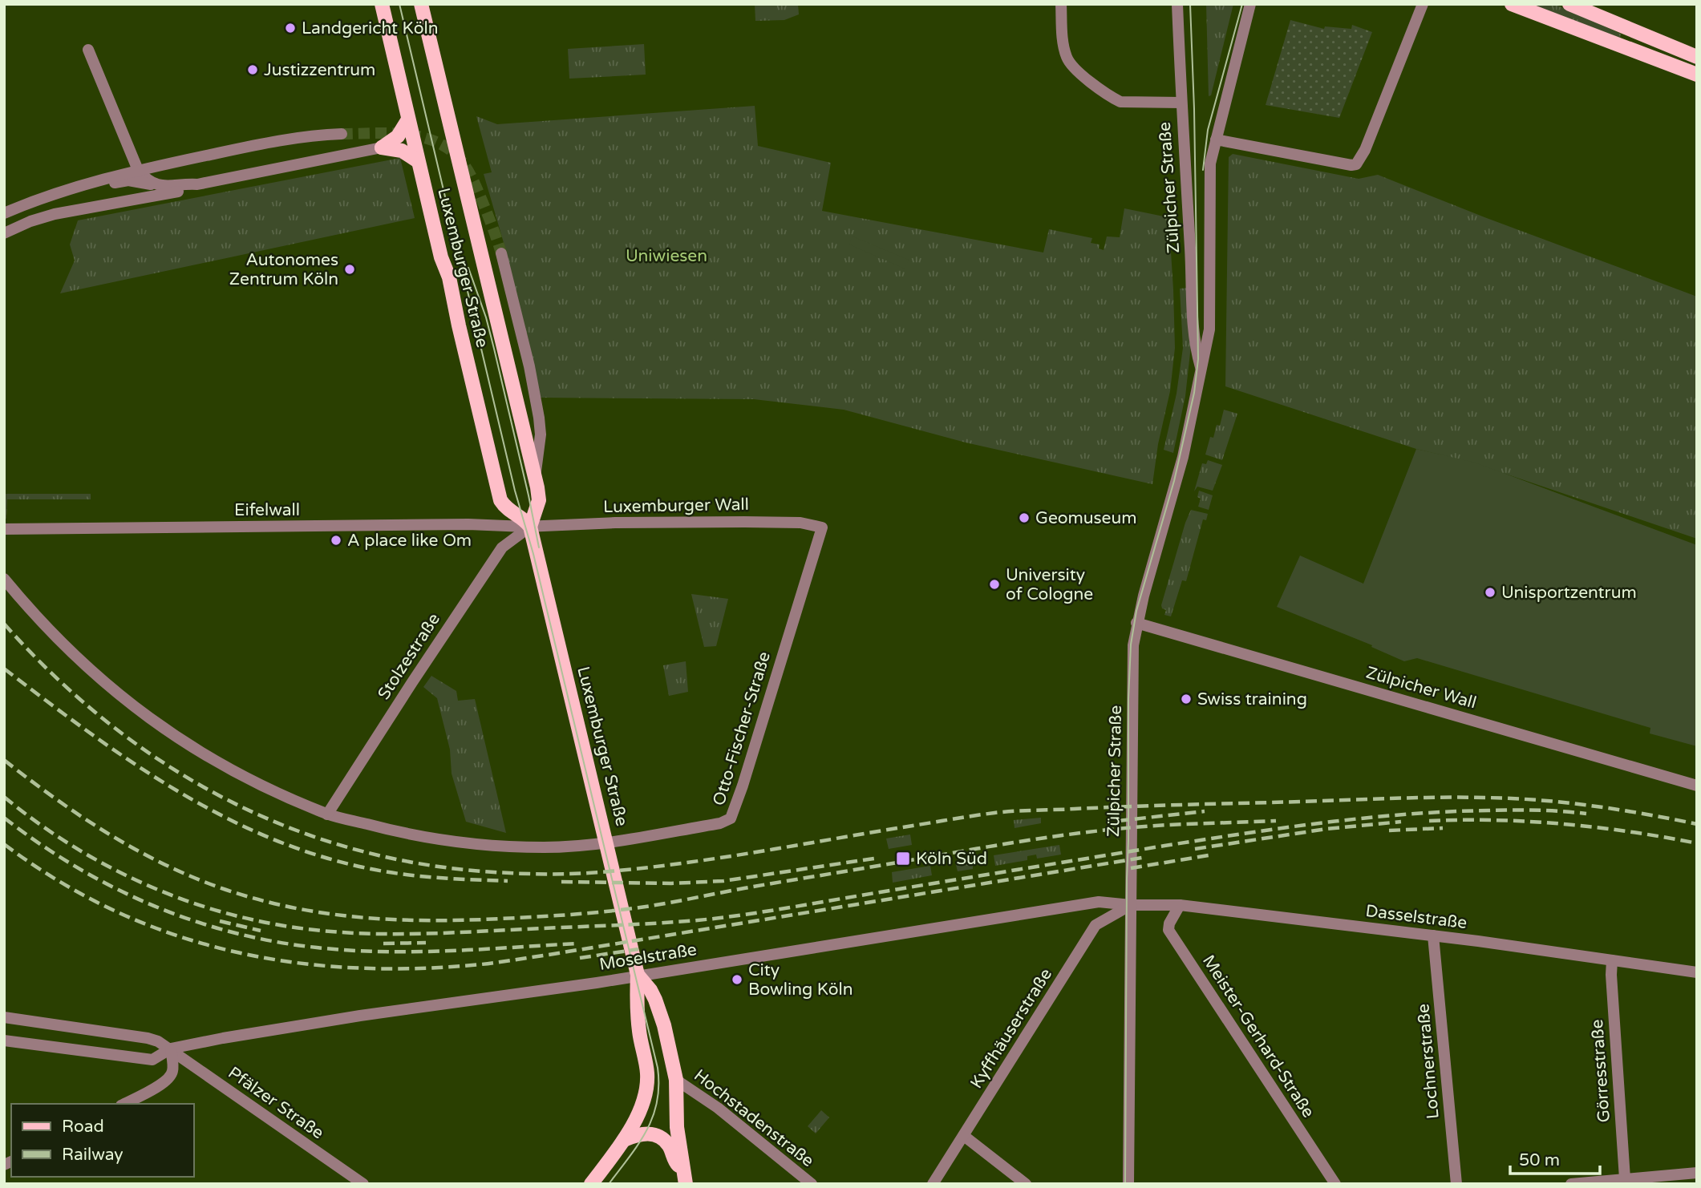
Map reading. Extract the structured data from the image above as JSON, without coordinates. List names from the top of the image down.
{
  "streets": {
    "main road": ["Luxemburger Straße"],
    "street": [
      "Zülpicher Straße",
      "Luxemburger Wall",
      "Eifelwall",
      "Stolzestraße",
      "Zülpicher Wall",
      "Otto-Fischer-Straße",
      "Dasselstraße",
      "Moselstraße",
      "Kyffhäuserstraße",
      "Meister-Gerhard-Straße",
      "Lochnerstraße",
      "Görresstraße",
      "Pfälzer Straße",
      "Hochstadenstraße"
    ]
  },
  "crossings": [
    ["Zülpicher Straße", "Zülpicher Wall"],
    ["Zülpicher Straße", "Dasselstraße"],
    ["Zülpicher Straße", "Moselstraße"],
    ["Zülpicher Straße", "Kyffhäuserstraße"],
    ["Luxemburger Straße", "Luxemburger Wall"],
    ["Luxemburger Straße", "Eifelwall"],
    ["Luxemburger Straße", "Stolzestraße"],
    ["Luxemburger Straße", "Otto-Fischer-Straße"],
    ["Luxemburger Straße", "Moselstraße"],
    ["Luxemburger Straße", "Hochstadenstraße"],
    ["Luxemburger Wall", "Eifelwall"],
    ["Luxemburger Wall", "Stolzestraße"],
    ["Luxemburger Wall", "Otto-Fischer-Straße"],
    ["Eifelwall", "Stolzestraße"],
    ["Stolzestraße", "Otto-Fischer-Straße"],
    ["Dasselstraße", "Moselstraße"],
    ["Dasselstraße", "Kyffhäuserstraße"],
    ["Dasselstraße", "Meister-Gerhard-Straße"],
    ["Dasselstraße", "Lochnerstraße"],
    ["Dasselstraße", "Görresstraße"],
    ["Moselstraße", "Kyffhäuserstraße"],
    ["Moselstraße", "Pfälzer Straße"]
  ],
  "parks": ["Uniwiesen"],
  "places": {
    "other": [
      "Landgericht Köln",
      "Justizzentrum",
      "Autonomes Zentrum Köln",
      "Geomuseum",
      "A place like Om",
      "University of Cologne",
      "Unisportzentrum",
      "Swiss training",
      "City Bowling Köln"
    ],
    "transit": ["Köln Süd"]
  },
  "legend": ["Road", "Railway"],
  "scale_bar": "50 m"
}
